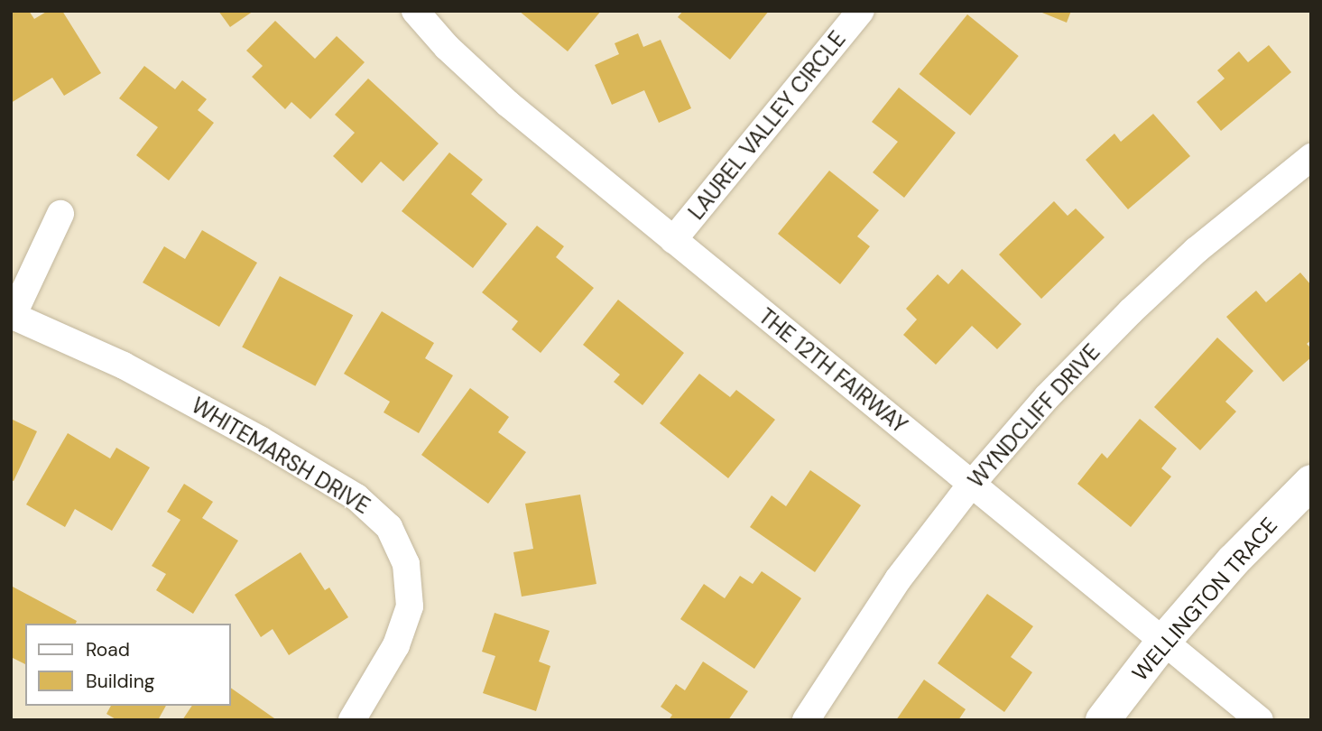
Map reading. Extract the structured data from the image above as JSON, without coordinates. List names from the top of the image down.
{
  "streets": {
    "street": [
      "LAUREL VALLEY CIRCLE",
      "THE 12TH FAIRWAY",
      "WYNDCLIFF DRIVE",
      "WHITEMARSH DRIVE",
      "WELLINGTON TRACE"
    ]
  },
  "crossings": [
    ["LAUREL VALLEY CIRCLE", "THE 12TH FAIRWAY"],
    ["THE 12TH FAIRWAY", "WYNDCLIFF DRIVE"],
    ["THE 12TH FAIRWAY", "WELLINGTON TRACE"]
  ],
  "legend": ["Road", "Building"]
}
